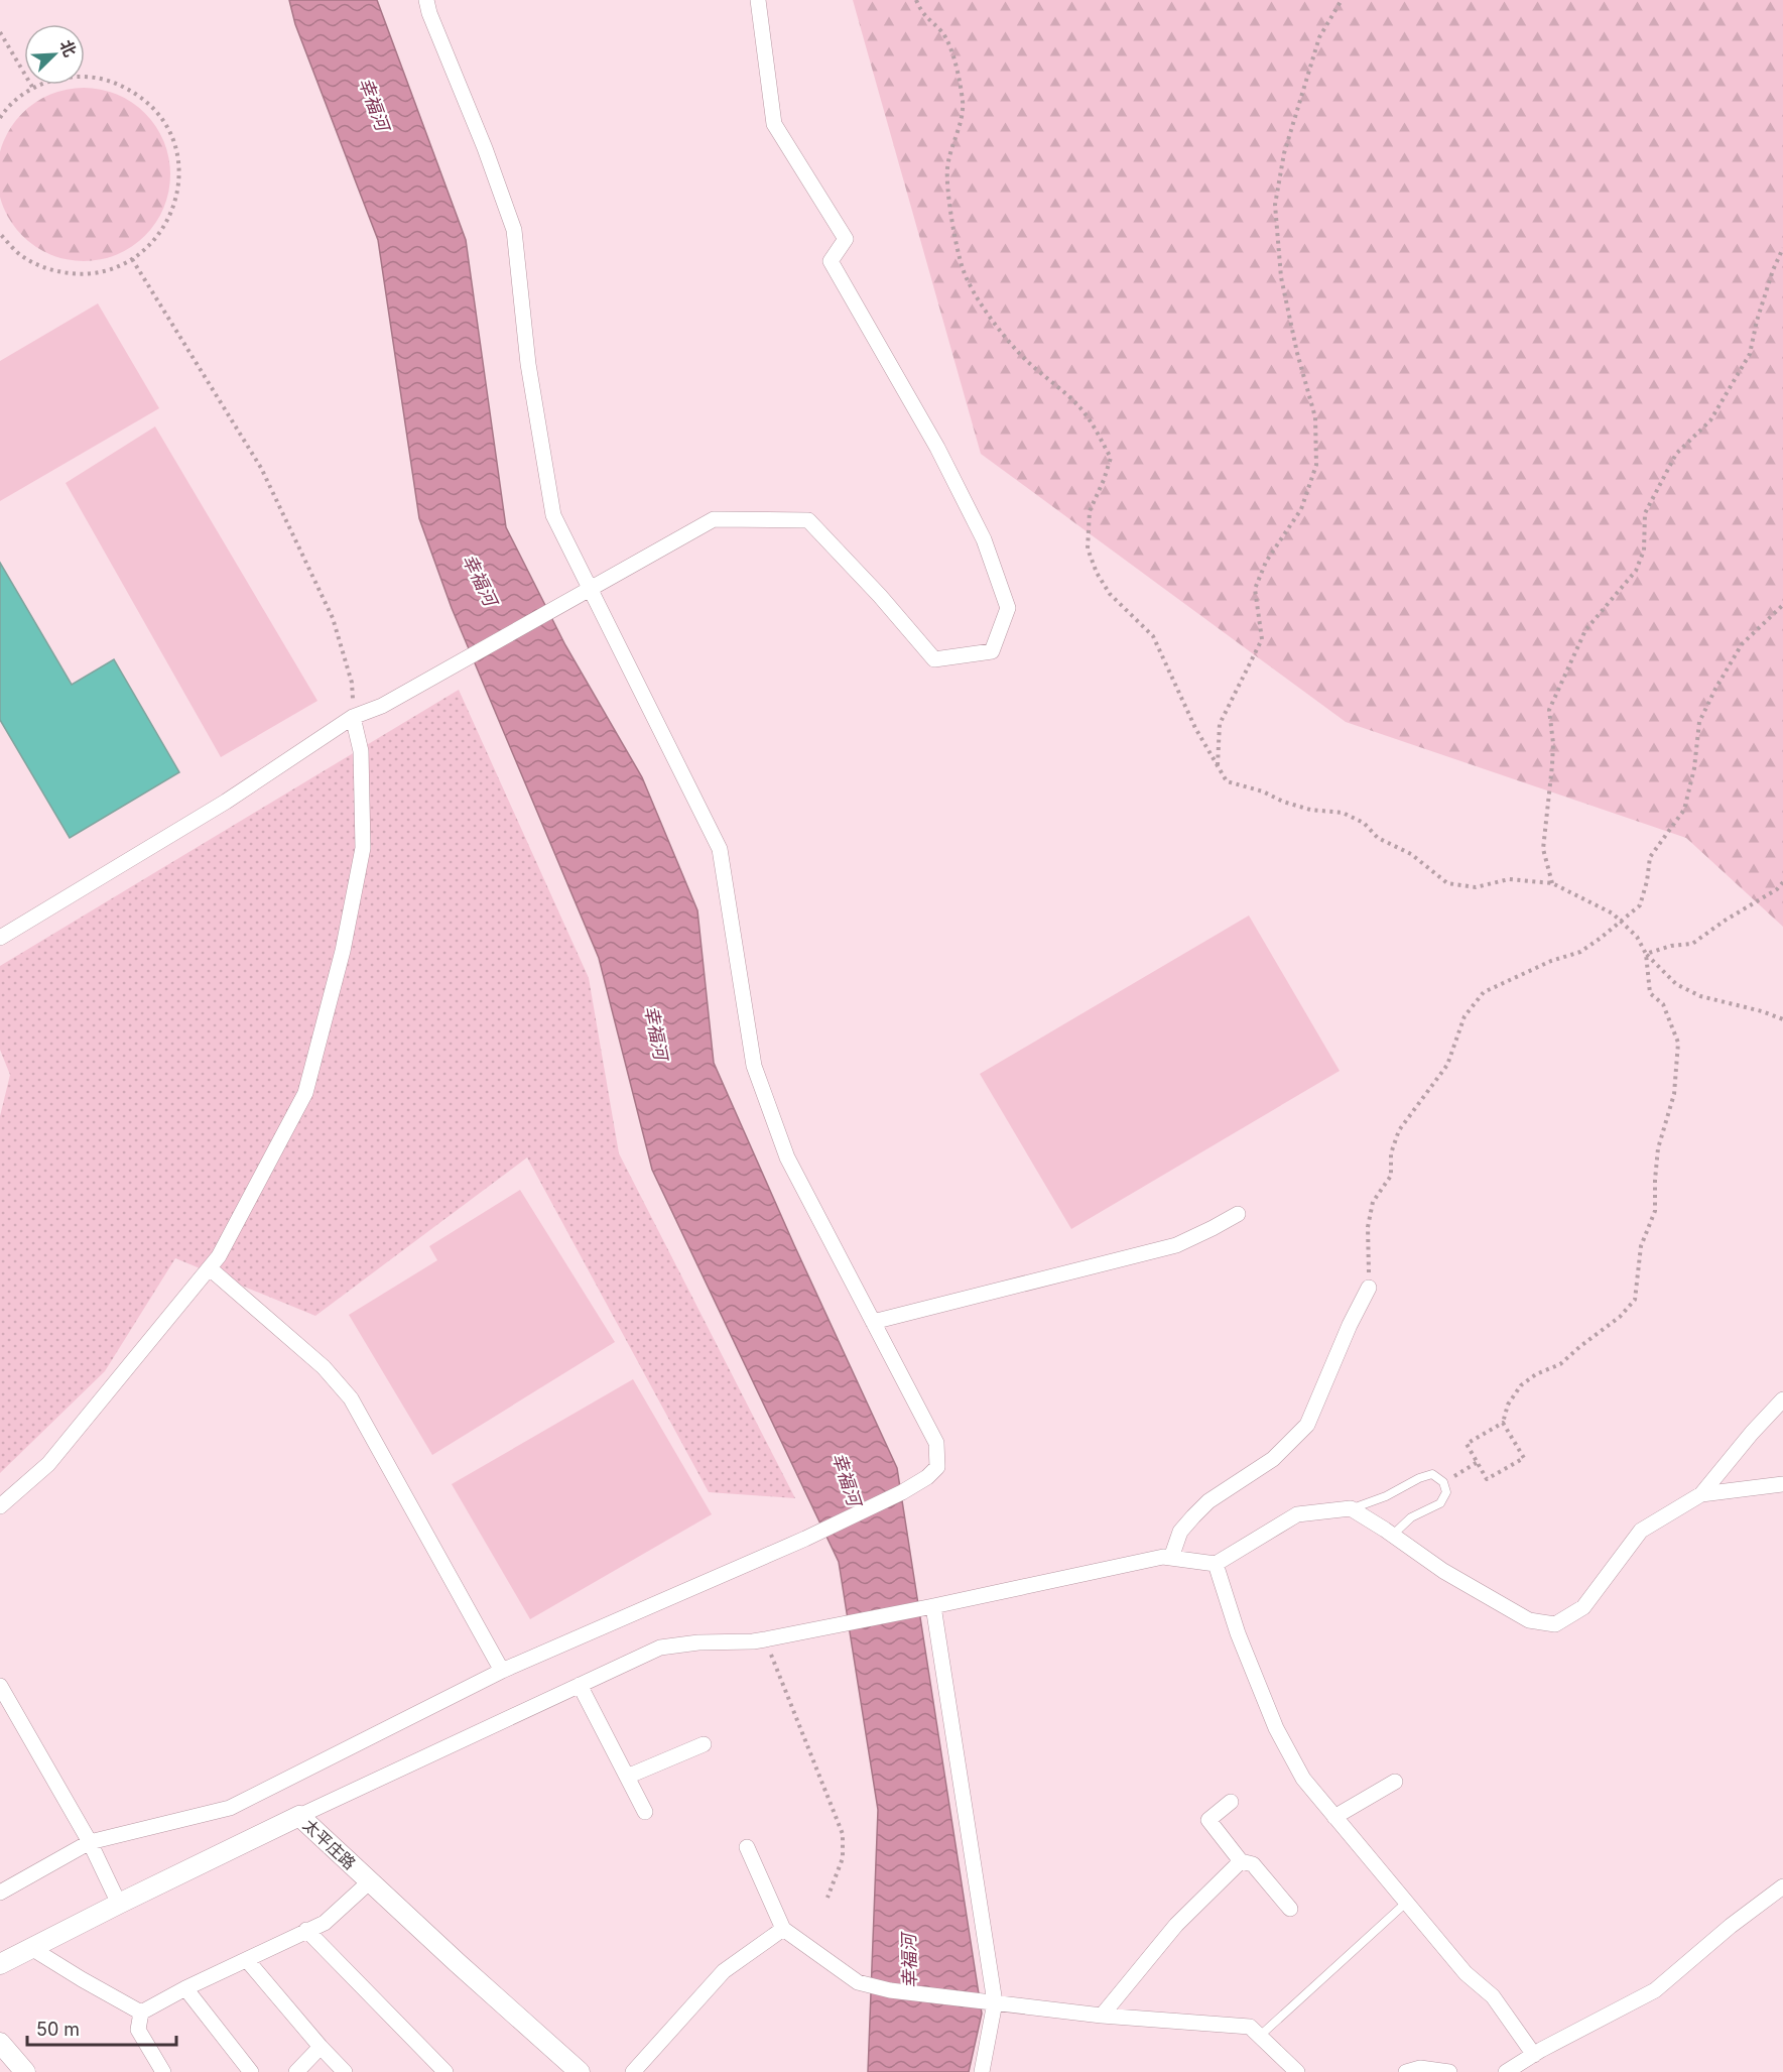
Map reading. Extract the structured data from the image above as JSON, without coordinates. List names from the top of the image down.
{
  "streets": {
    "street": ["太平庄路"]
  },
  "water": ["幸福河"],
  "scale_bar": "50 m",
  "north": "top right"
}
